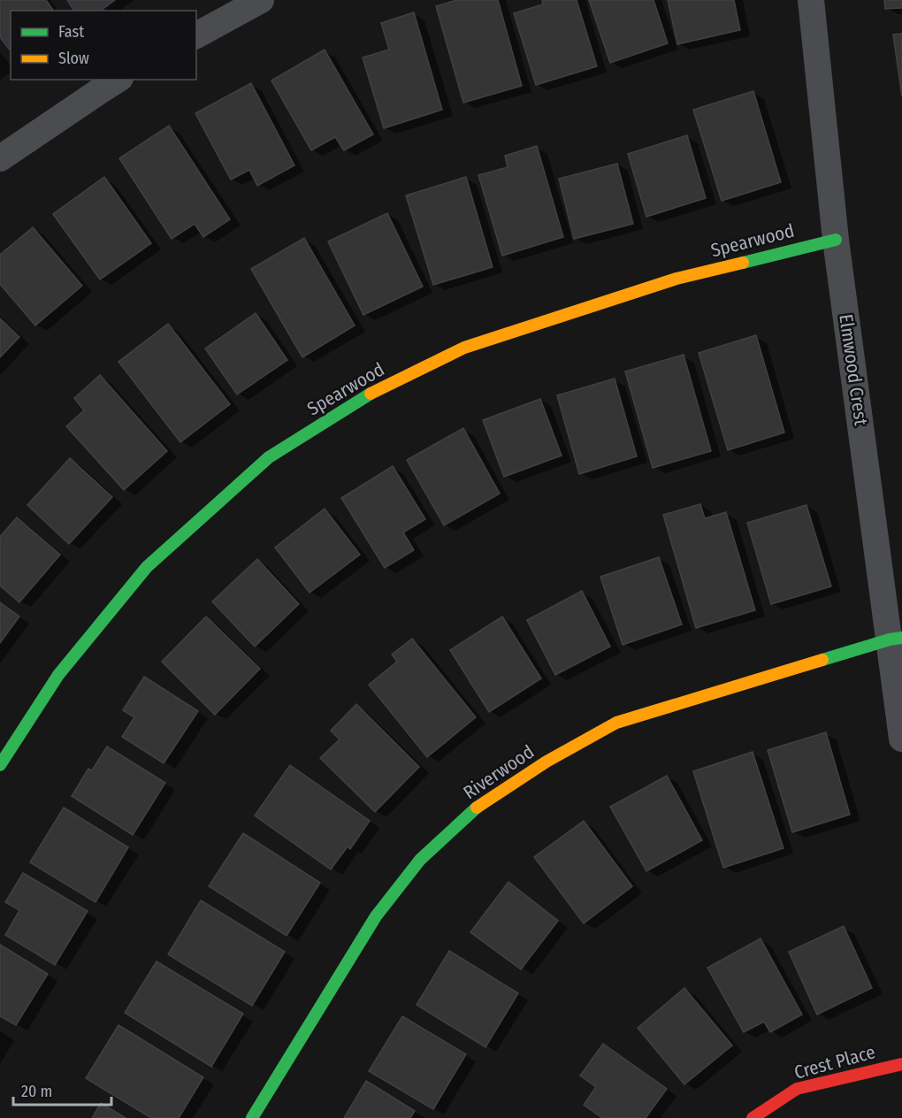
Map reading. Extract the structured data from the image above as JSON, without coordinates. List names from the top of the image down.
{
  "streets": {
    "street": [
      "Spearwood",
      "Elmwood Crest",
      "Riverwood",
      "Crest Place"
    ]
  },
  "crossings": [
    ["Spearwood", "Elmwood Crest"],
    ["Elmwood Crest", "Riverwood"]
  ],
  "legend": ["Fast", "Slow"],
  "scale_bar": "20 m"
}
